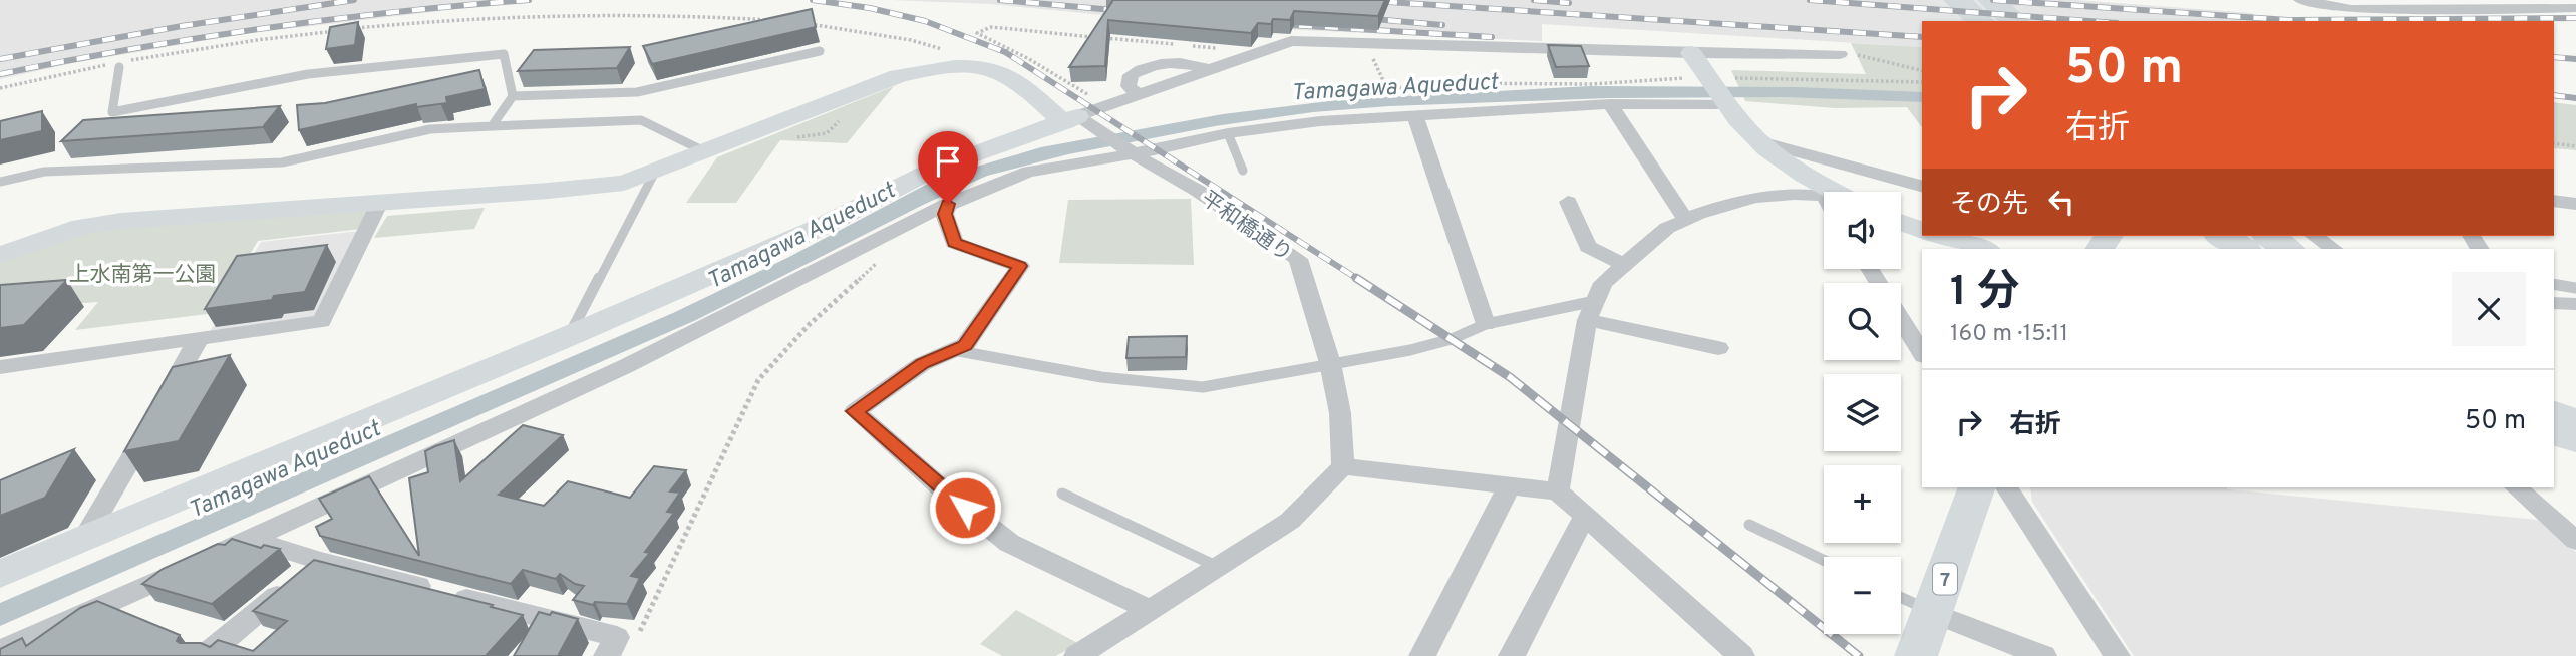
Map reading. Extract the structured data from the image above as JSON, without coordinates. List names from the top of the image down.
{
  "streets": {
    "main road": ["7"],
    "street": ["平和橋通り"]
  },
  "water": ["Tamagawa Aqueduct"],
  "parks": ["上水南第一公園"],
  "page": {
    "turn": ["50 m", "右折"],
    "then": "その先",
    "map_buttons": ["+", "−"],
    "heading": ["1 分", "160 m · 15:11"],
    "list": [
      {
        "name": "右折",
        "value": "50 m"
      }
    ]
  }
}
